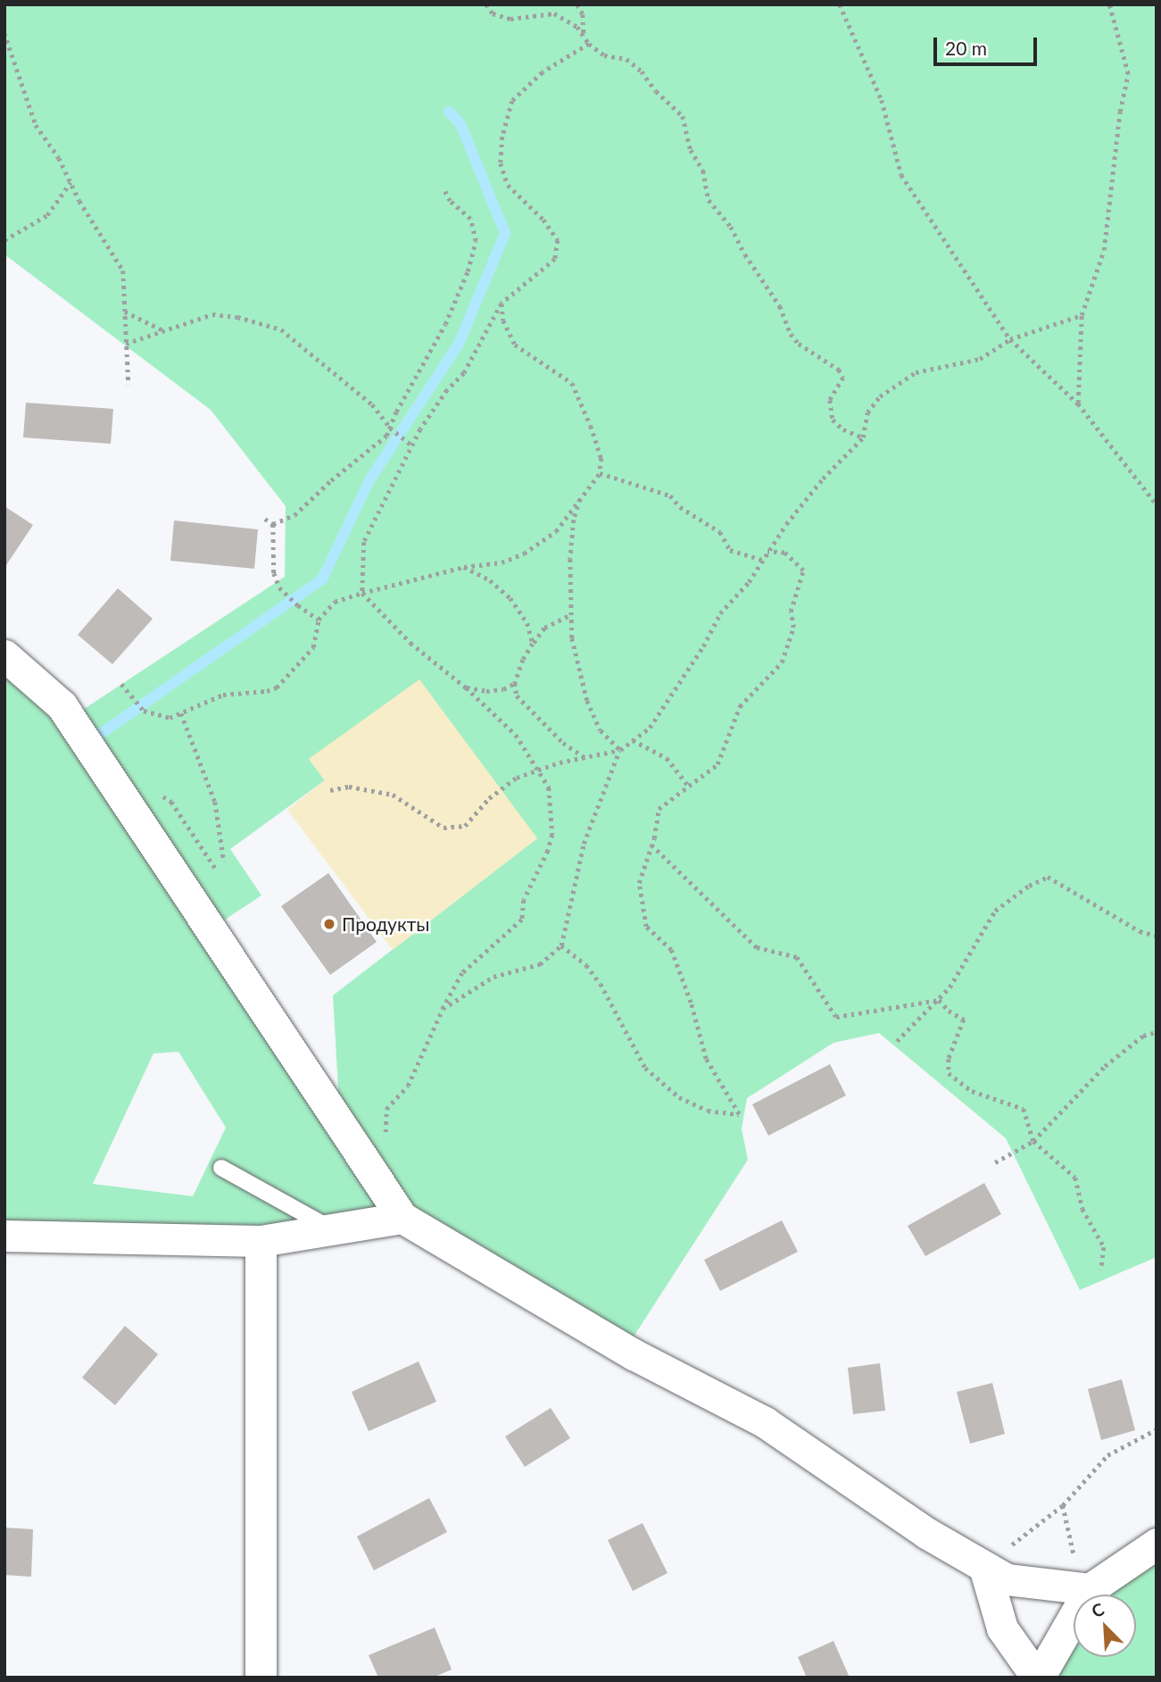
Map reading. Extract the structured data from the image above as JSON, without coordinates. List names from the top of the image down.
{
  "places": ["Продукты"],
  "scale_bar": "20 m",
  "north": "top left"
}
